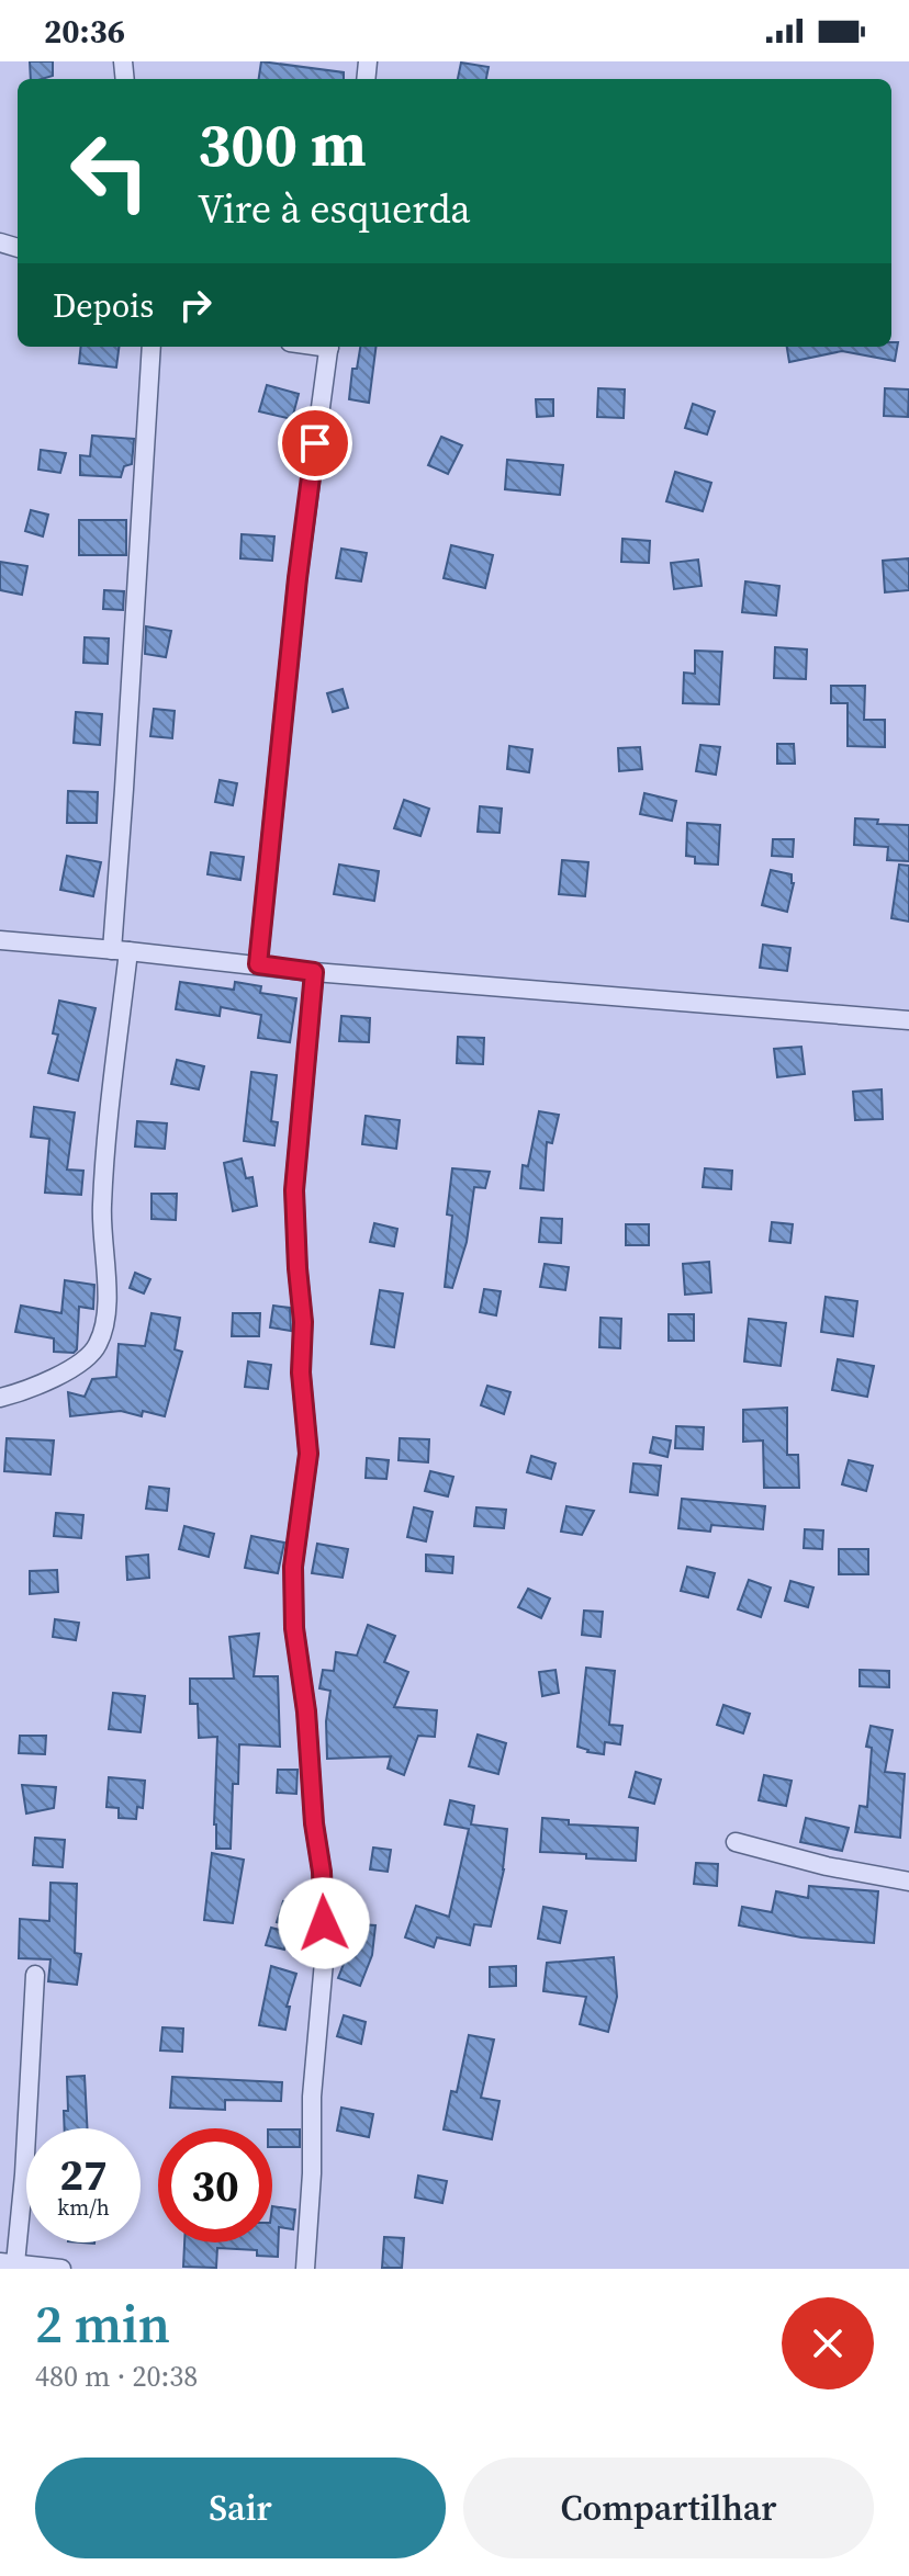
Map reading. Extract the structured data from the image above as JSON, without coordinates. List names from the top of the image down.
{
  "page": {
    "status": "20:36",
    "turn": ["300 m", "Vire à esquerda"],
    "then": "Depois",
    "speed": "27 km/h",
    "limit": "30",
    "heading": ["2 min", "480 m · 20:38"],
    "buttons": ["Sair", "Compartilhar"]
  }
}
